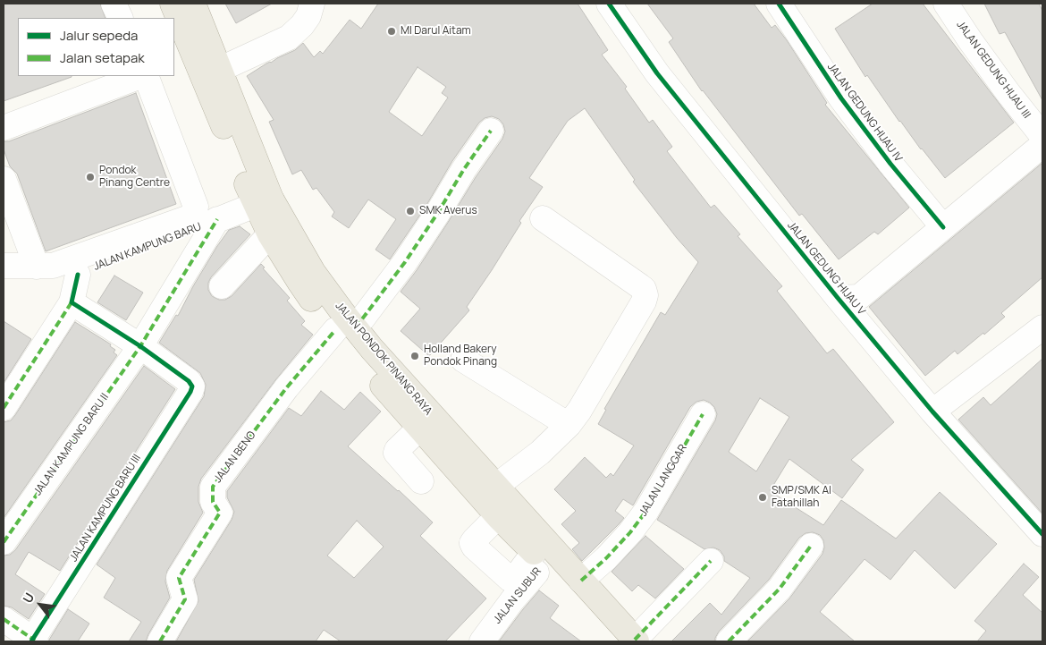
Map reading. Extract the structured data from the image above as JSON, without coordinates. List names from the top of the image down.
{
  "streets": {
    "main road": ["JALAN PONDOK PINANG RAYA"],
    "street": [
      "JALAN GEDUNG HIJAU III",
      "JALAN GEDUNG HIJAU IV",
      "JALAN KAMPUNG BARU",
      "JALAN GEDUNG HIJAU V",
      "JALAN KAMPUNG BARU II",
      "JALAN BENO",
      "JALAN LANGGAR",
      "JALAN KAMPUNG BARU III",
      "JALAN SUBUR"
    ]
  },
  "crossings": [
    ["JALAN KAMPUNG BARU", "JALAN PONDOK PINANG RAYA"],
    ["JALAN KAMPUNG BARU", "JALAN KAMPUNG BARU II"],
    ["JALAN KAMPUNG BARU", "JALAN KAMPUNG BARU III"],
    ["JALAN PONDOK PINANG RAYA", "JALAN BENO"],
    ["JALAN PONDOK PINANG RAYA", "JALAN LANGGAR"],
    ["JALAN PONDOK PINANG RAYA", "JALAN SUBUR"],
    ["JALAN KAMPUNG BARU II", "JALAN KAMPUNG BARU III"]
  ],
  "places": [
    "MI Darul Aitam",
    "Pondok Pinang Centre",
    "SMK Averus",
    "Holland Bakery Pondok Pinang",
    "SMP/SMK Al Fatahillah"
  ],
  "legend": ["Jalur sepeda", "Jalan setapak"],
  "north": "top left"
}
